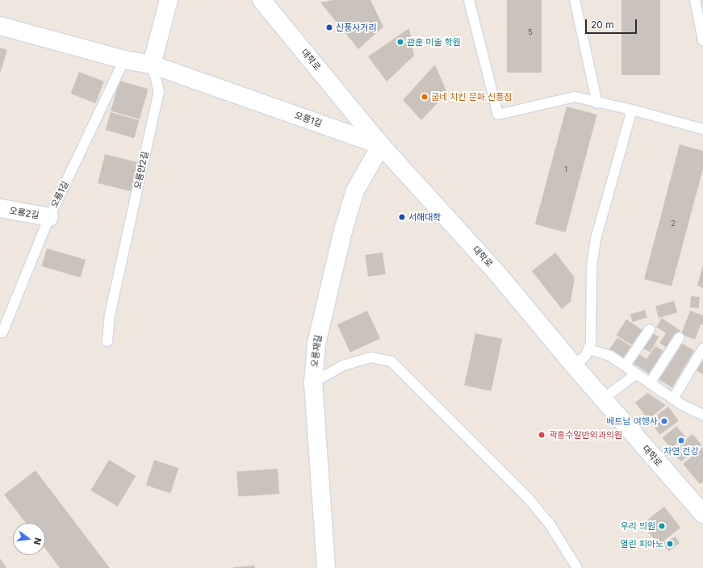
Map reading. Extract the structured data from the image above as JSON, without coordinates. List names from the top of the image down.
{
  "streets": {
    "street": [
      "대학로",
      "오룡1길",
      "오룡안2길",
      "오룡2길",
      "오룡재길"
    ]
  },
  "crossings": [
    ["대학로", "오룡1길"],
    ["대학로", "오룡재길"],
    ["오룡1길", "오룡안2길"],
    ["오룡1길", "오룡2길"],
    ["오룡1길", "오룡재길"]
  ],
  "places": [
    "신풍사거리",
    "관훈 미술 학원",
    "굽네 치킨 문화 신풍점",
    "서해대학",
    "베트남 여행사",
    "곽흥수일반외과의원",
    "자연 건강",
    "우리 의원",
    "열린 피아노"
  ],
  "house_numbers": ["5", "1", "2"],
  "scale_bar": "20 m",
  "north": "right"
}
